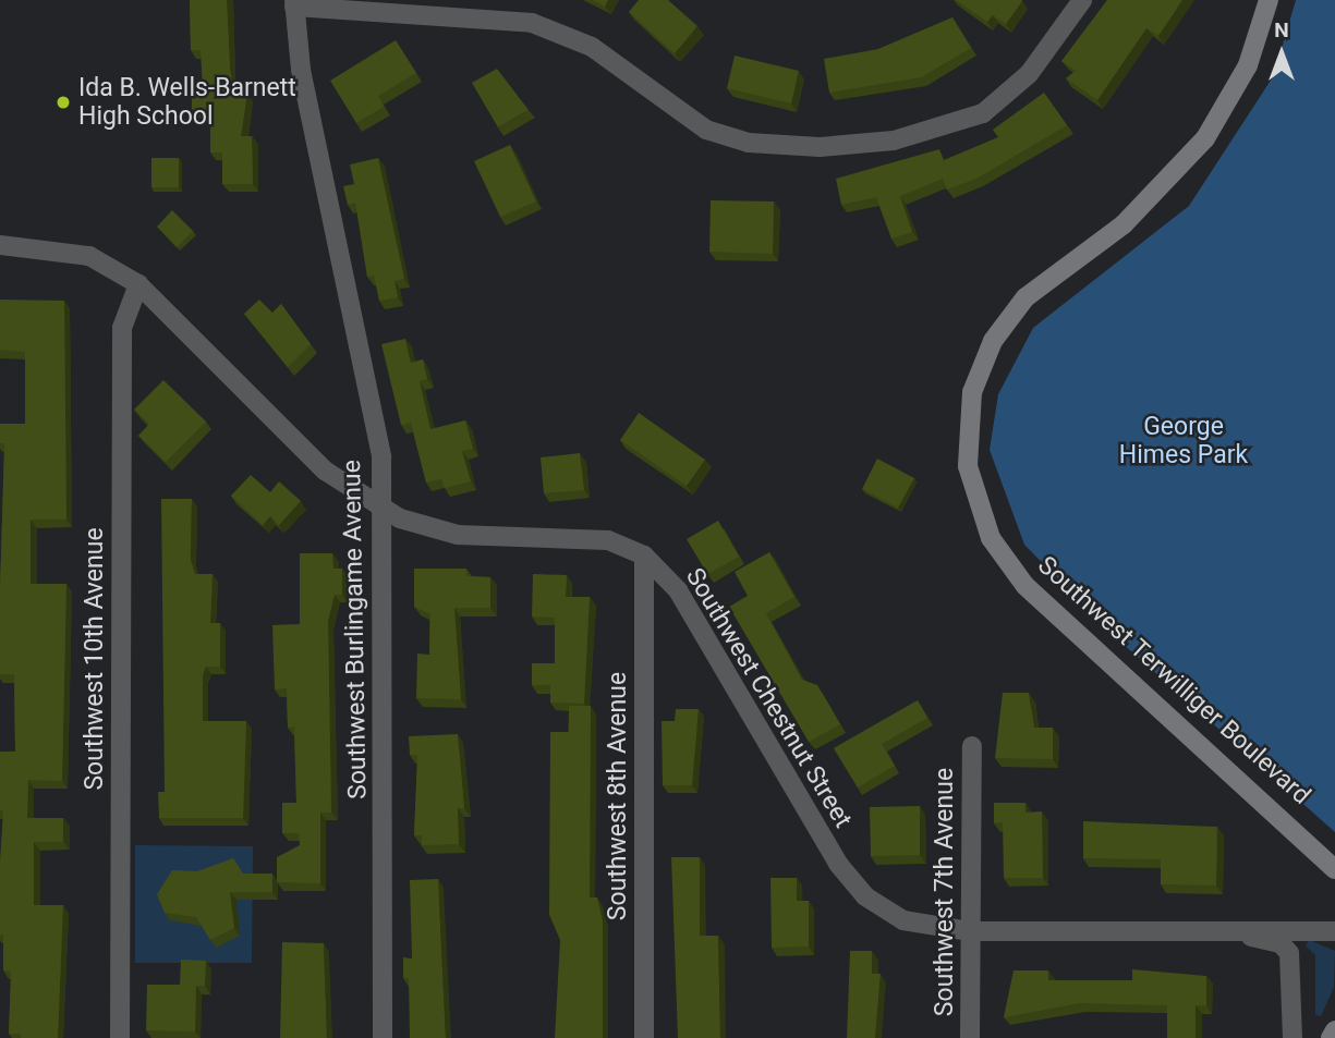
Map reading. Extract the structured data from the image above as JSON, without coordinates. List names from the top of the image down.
{
  "streets": {
    "main road": ["Southwest Terwilliger Boulevard"],
    "street": [
      "Southwest Burlingame Avenue",
      "Southwest 10th Avenue",
      "Southwest Chestnut Street",
      "Southwest 8th Avenue",
      "Southwest 7th Avenue"
    ]
  },
  "crossings": [
    ["Southwest Burlingame Avenue", "Southwest Chestnut Street"],
    ["Southwest 10th Avenue", "Southwest Chestnut Street"],
    ["Southwest Chestnut Street", "Southwest 8th Avenue"],
    ["Southwest Chestnut Street", "Southwest 7th Avenue"]
  ],
  "parks": ["George Himes Park"],
  "places": ["Ida B. Wells-Barnett High School"],
  "north": "top"
}
